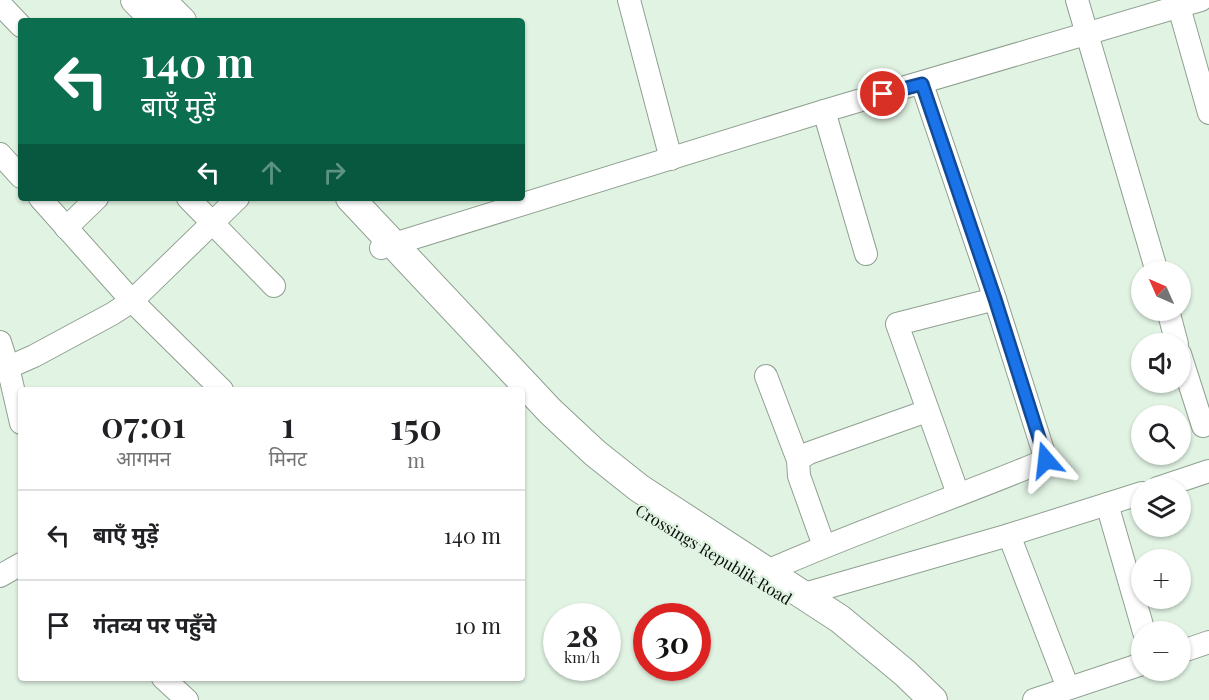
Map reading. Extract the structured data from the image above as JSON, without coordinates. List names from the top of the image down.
{
  "streets": {
    "street": ["Crossings Republik Road"]
  },
  "north": "top left",
  "page": {
    "turn": ["140 m", "बाएँ मुड़ें"],
    "map_buttons": ["+", "−"],
    "eta": [
      "07:01",
      "आगमन",
      "1",
      "मिनट",
      "150",
      "m"
    ],
    "list": [
      {
        "name": "बाएँ मुड़ें",
        "value": "140 m"
      },
      {
        "name": "गंतव्य पर पहुँचे",
        "value": "10 m"
      }
    ],
    "speed": "28 km/h",
    "limit": "30"
  }
}
